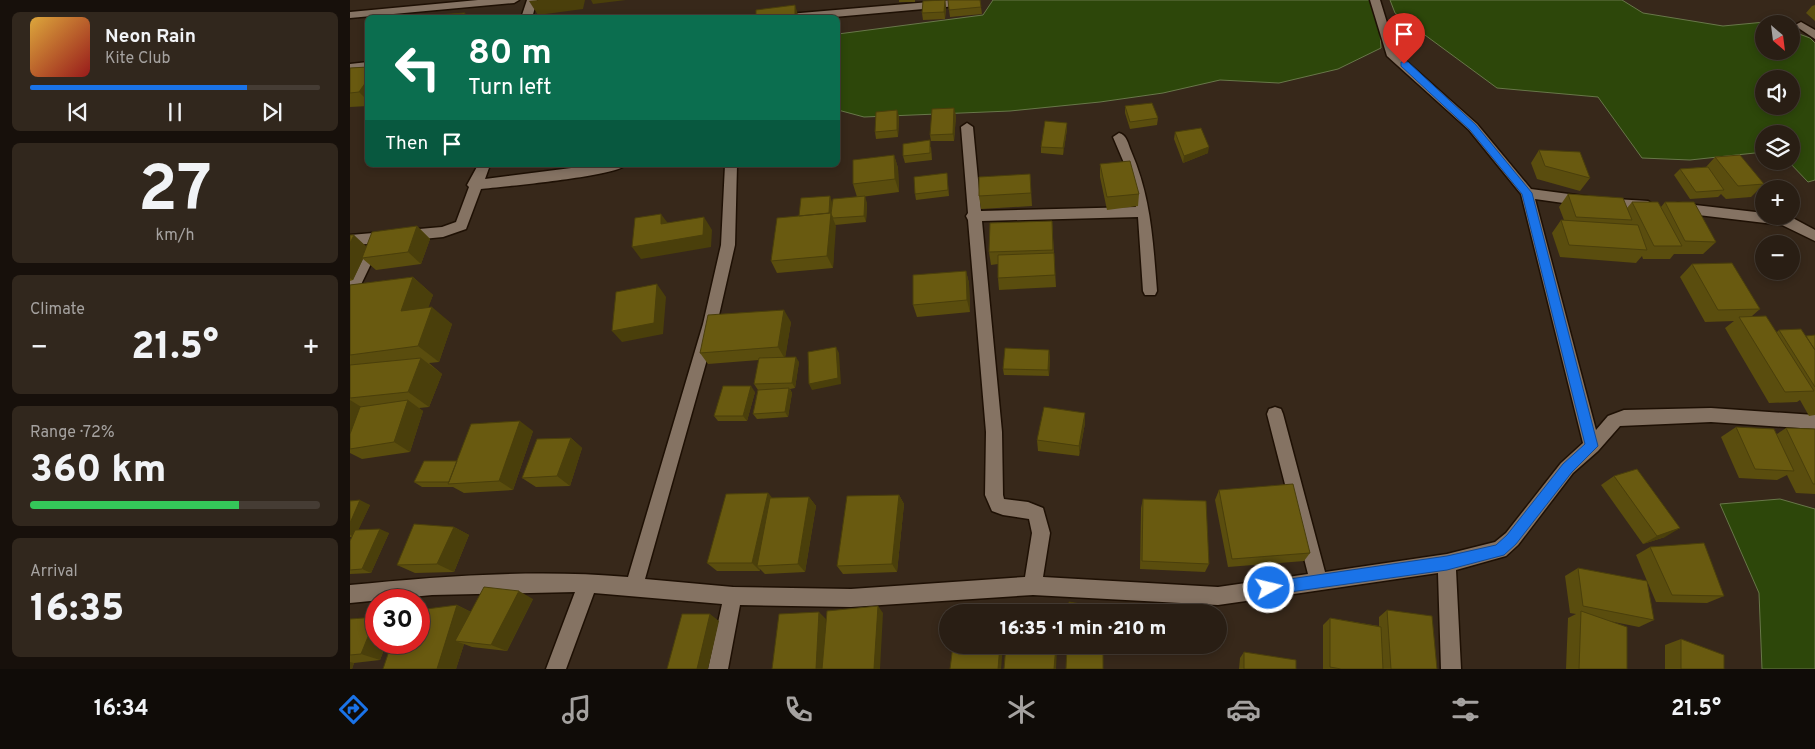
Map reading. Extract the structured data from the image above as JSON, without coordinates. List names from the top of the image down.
{
  "north": "bottom right",
  "page": {
    "map_buttons": ["+", "−"],
    "turn": ["80 m", "Turn left"],
    "song": ["Neon Rain", "Kite Club"],
    "then": "Then",
    "tile": [
      ["27", "km/h"],
      "Climate",
      ["Range · 72%", "360 km"],
      ["Arrival", "16:35"]
    ],
    "heat": ["−", "21.5°", "+"],
    "limit": "30",
    "trip": "16:35 · 1 min · 210 m",
    "tabs": ["16:34", "21.5°"]
  }
}
